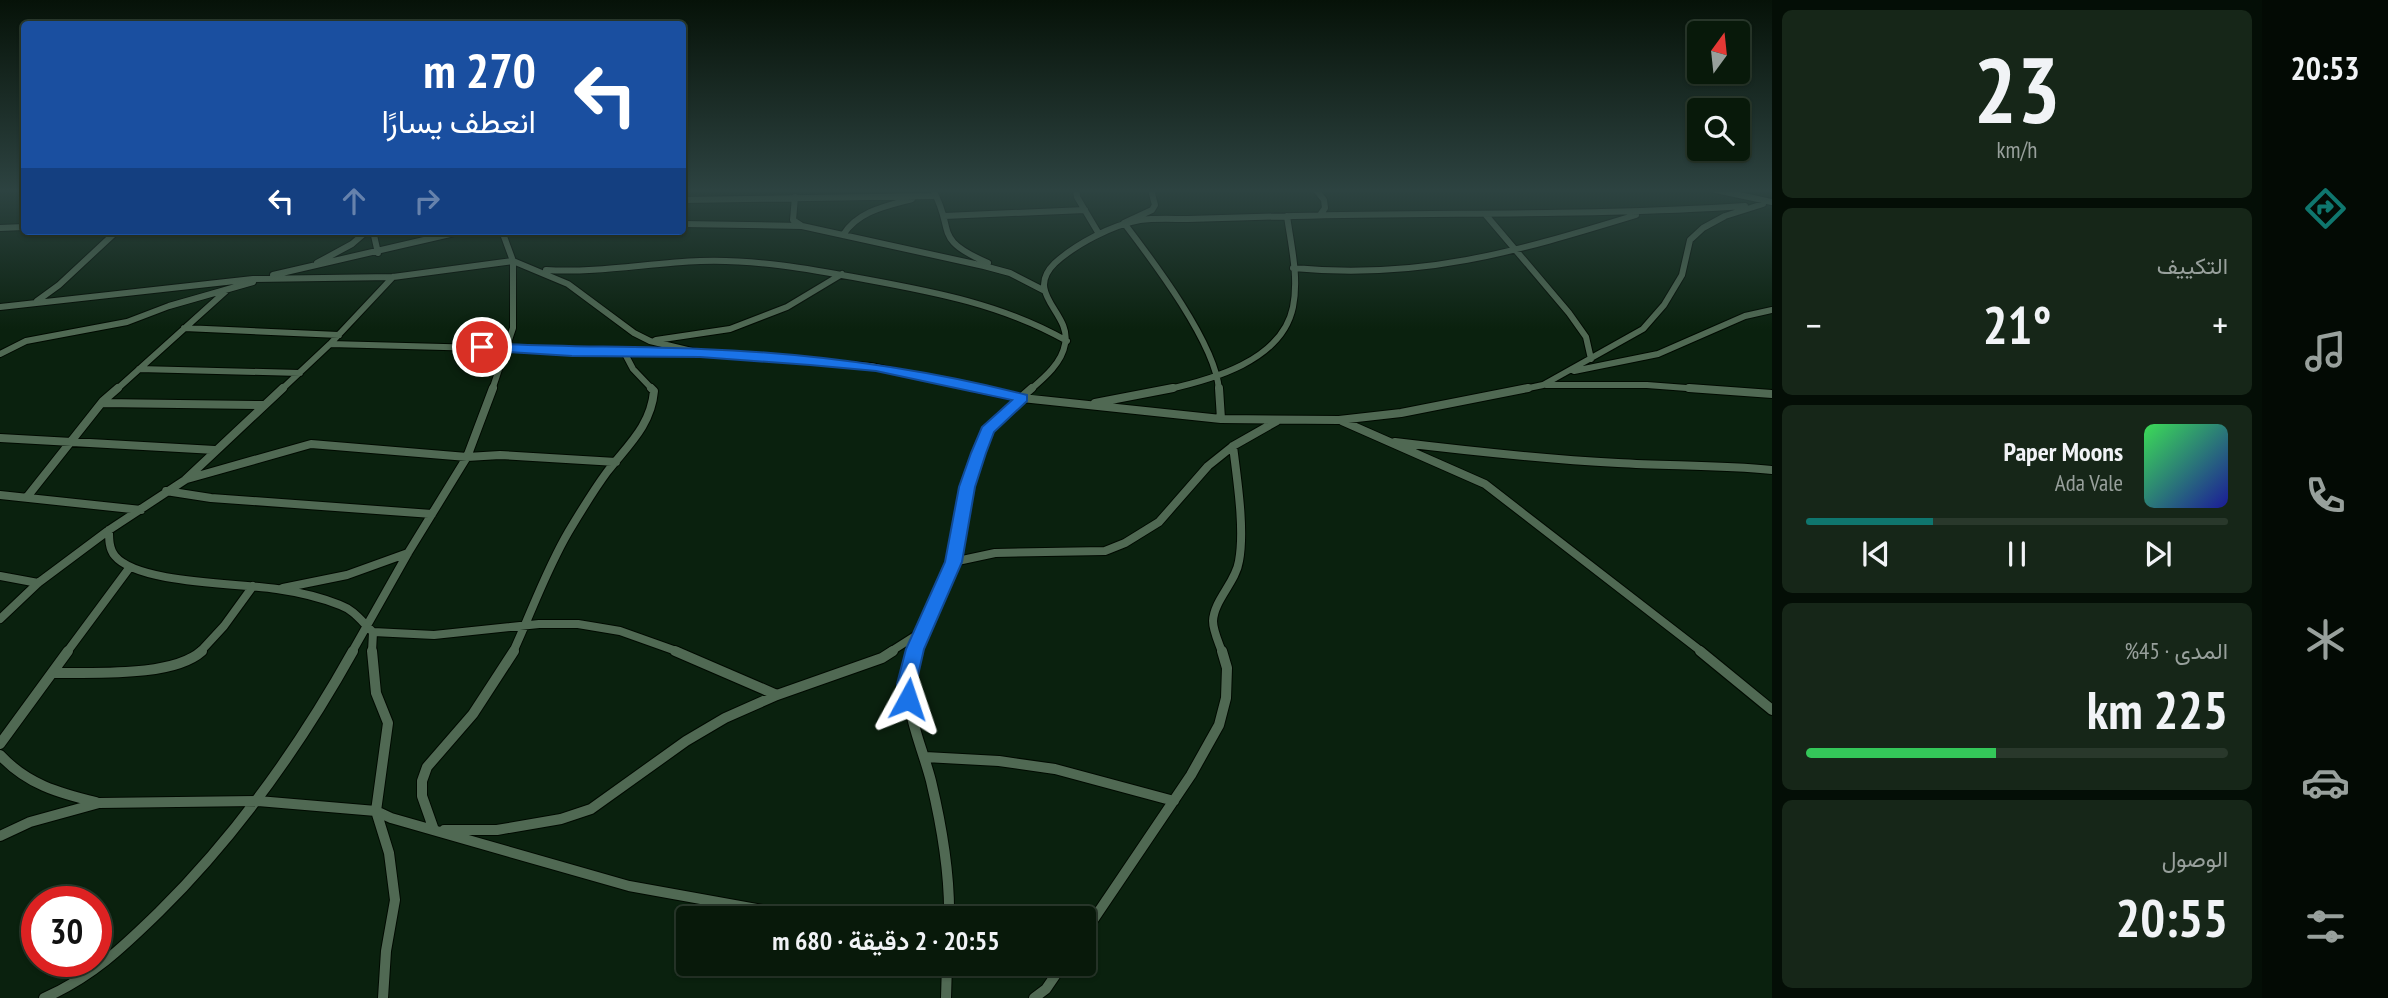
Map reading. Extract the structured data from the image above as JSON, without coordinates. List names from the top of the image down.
{
  "north": "top",
  "page": {
    "tabs": "20:53",
    "tile": [
      ["23", "km/h"],
      "التكييف",
      ["المدى · 45%", "225 km"],
      ["الوصول", "20:55"]
    ],
    "turn": ["270 m", "انعطف يسارًا"],
    "heat": ["−", "21°", "+"],
    "song": ["Paper Moons", "Ada Vale"],
    "limit": "30",
    "trip": "20:55 · 2 دقيقة · 680 m"
  }
}
